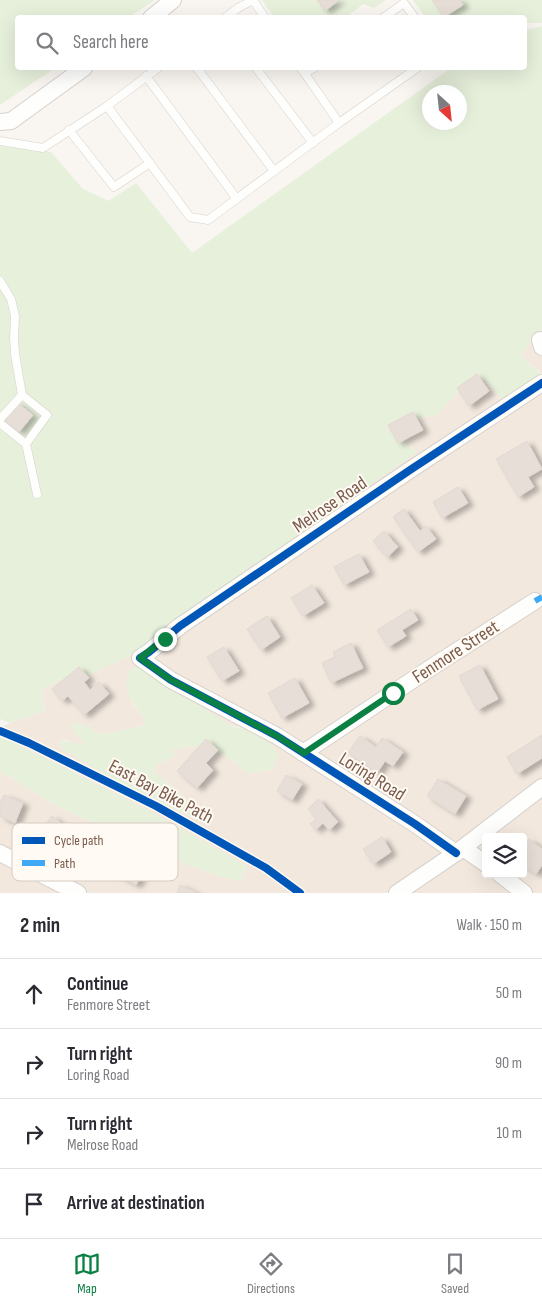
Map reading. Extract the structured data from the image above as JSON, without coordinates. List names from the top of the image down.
{
  "streets": {
    "street": ["Melrose Road", "Fenmore Street", "Loring Road"],
    "cycle path": ["East Bay Bike Path"]
  },
  "crossings": [
    ["Melrose Road", "Loring Road"],
    ["Fenmore Street", "Loring Road"]
  ],
  "legend": ["Cycle path", "Path"],
  "north": "bottom right",
  "page": {
    "search": "Search here",
    "heading": ["2 min", "Walk · 150 m"],
    "list": [
      ["Continue", "Fenmore Street", "50 m"],
      ["Turn right", "Loring Road", "90 m"],
      ["Turn right", "Melrose Road", "10 m"],
      "Arrive at destination"
    ],
    "nav": ["Map", "Directions", "Saved"]
  }
}
